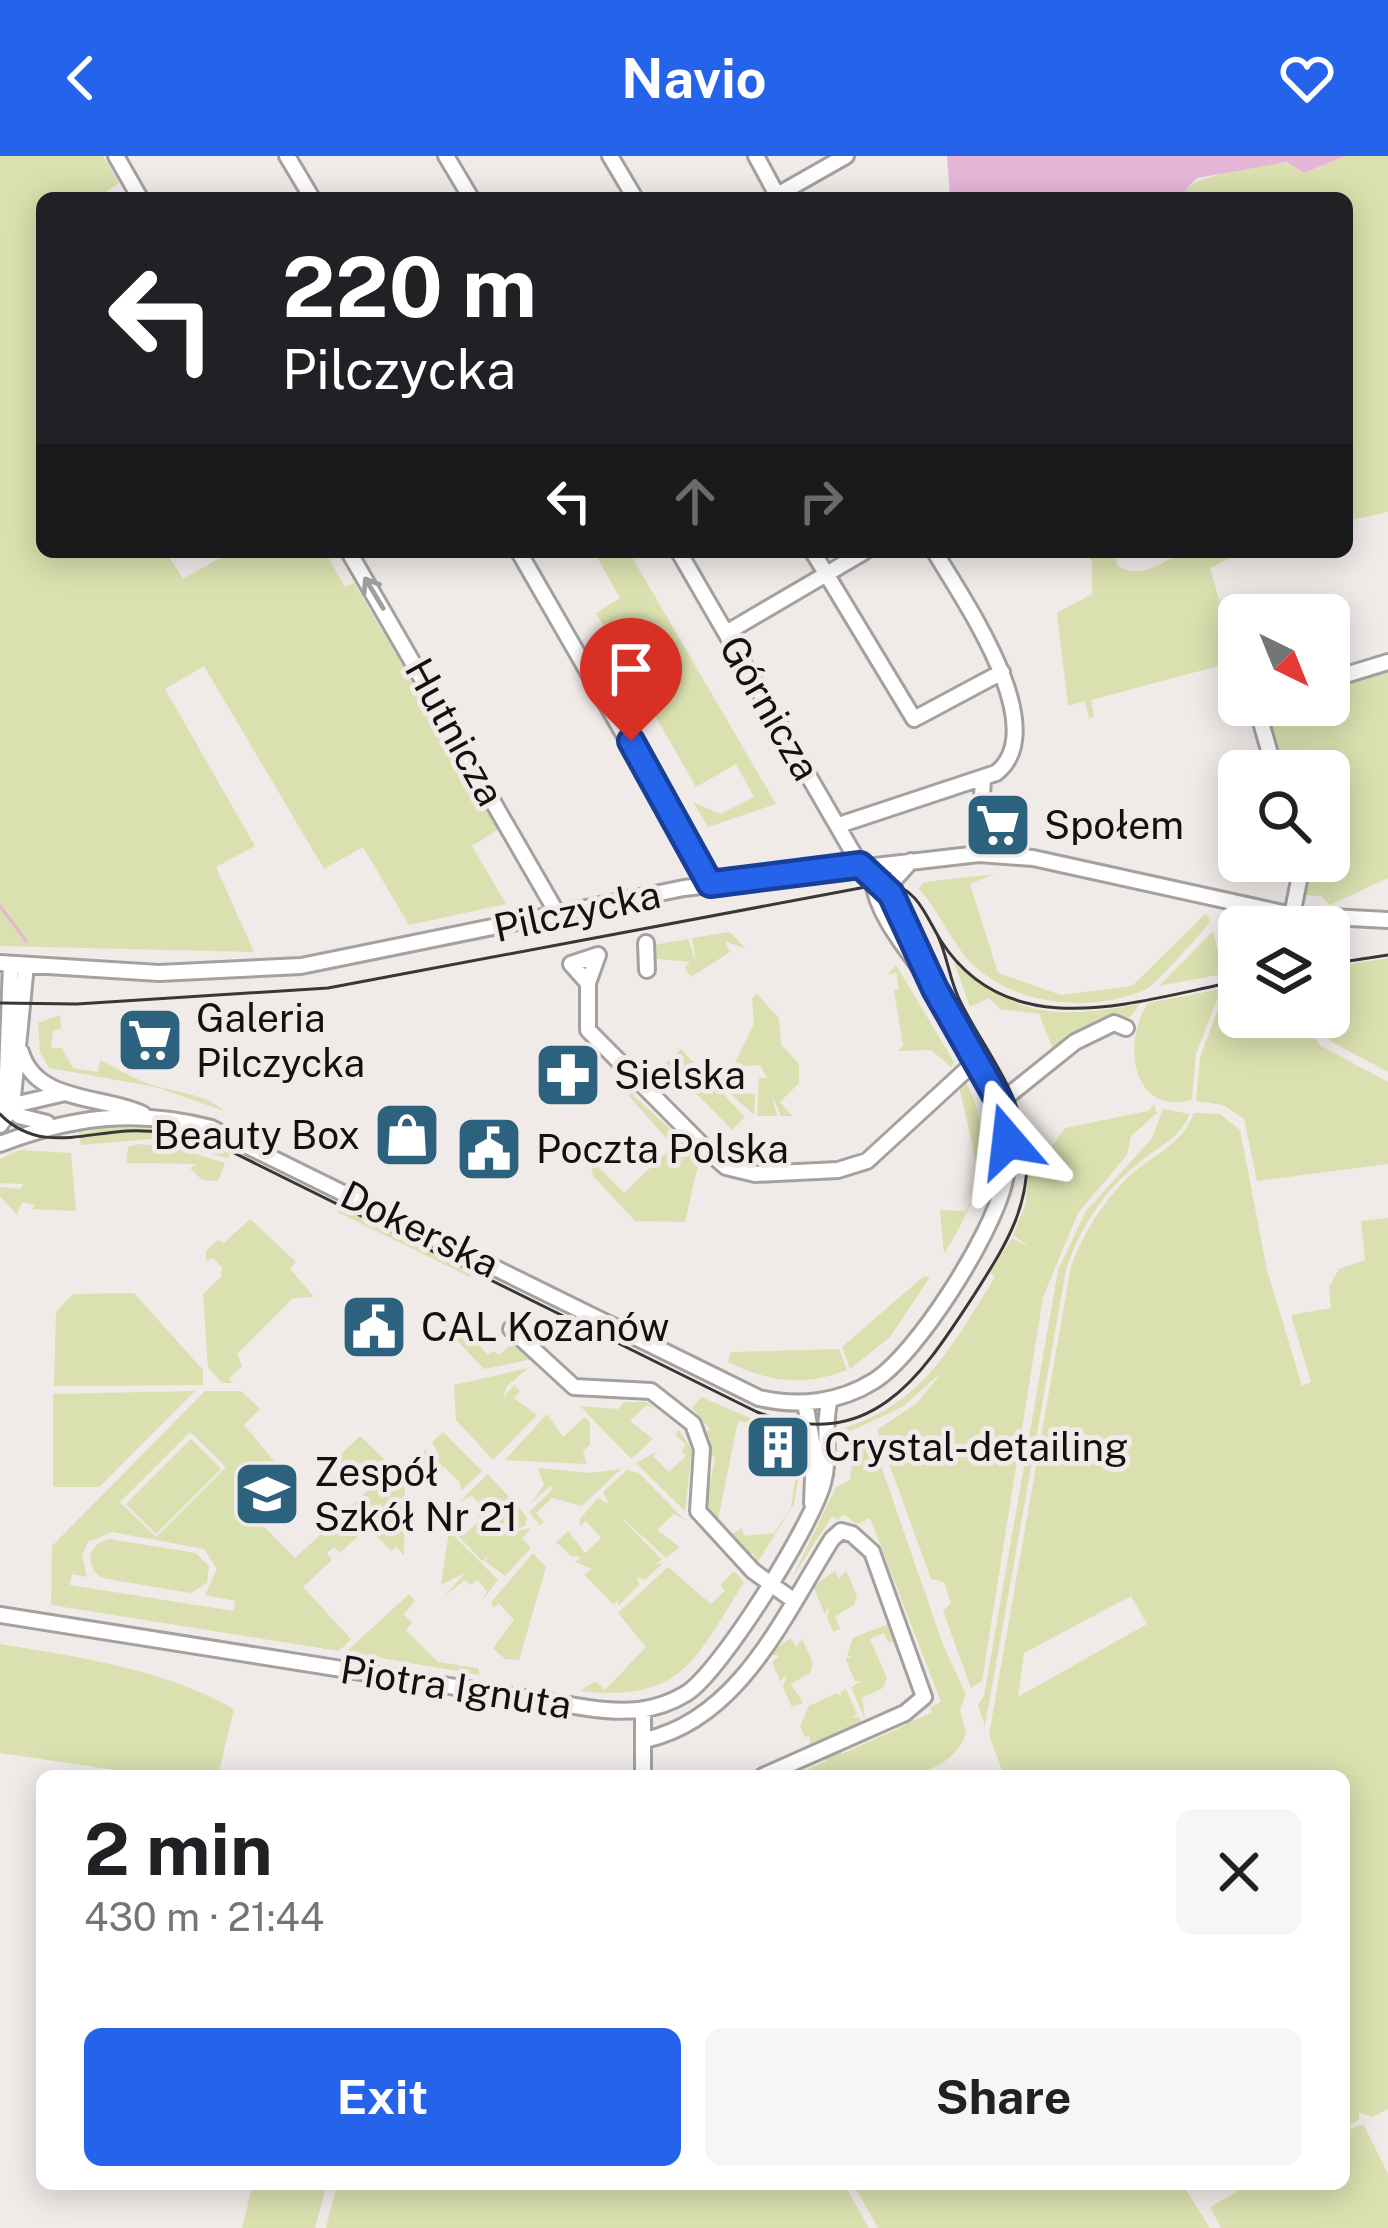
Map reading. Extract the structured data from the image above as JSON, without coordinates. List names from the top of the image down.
{
  "streets": {
    "street": [
      "Górnicza",
      "Hutnicza",
      "Pilczycka",
      "Dokerska",
      "Piotra Ignuta"
    ]
  },
  "crossings": [
    ["Górnicza", "Pilczycka"],
    ["Hutnicza", "Pilczycka"],
    ["Dokerska", "Piotra Ignuta"]
  ],
  "one_way": ["Hutnicza"],
  "places": {
    "supermarket": ["Społem", "Galeria Pilczycka"],
    "pharmacy": ["Sielska"],
    "shop": ["Beauty Box"],
    "public building": ["Poczta Polska", "CAL Kozanów"],
    "building": ["Crystal-detailing"],
    "school or university": ["Zespół Szkół Nr 21"]
  },
  "north": "bottom right",
  "page": {
    "header": "Navio",
    "turn": ["220 m", "Pilczycka"],
    "heading": ["2 min", "430 m · 21:44"],
    "buttons": ["Exit", "Share"]
  }
}
